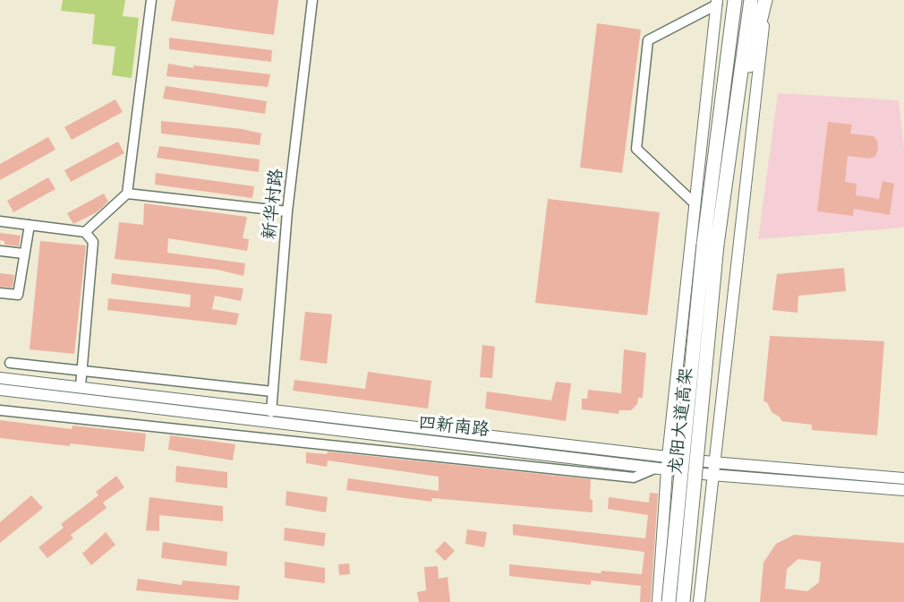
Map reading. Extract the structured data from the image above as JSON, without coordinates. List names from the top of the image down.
{
  "streets": {
    "highway": ["龙阳大道高架"],
    "main road": ["四新南路"],
    "street": ["新华村路"]
  },
  "crossings": [
    ["新华村路", "四新南路"]
  ]
}
